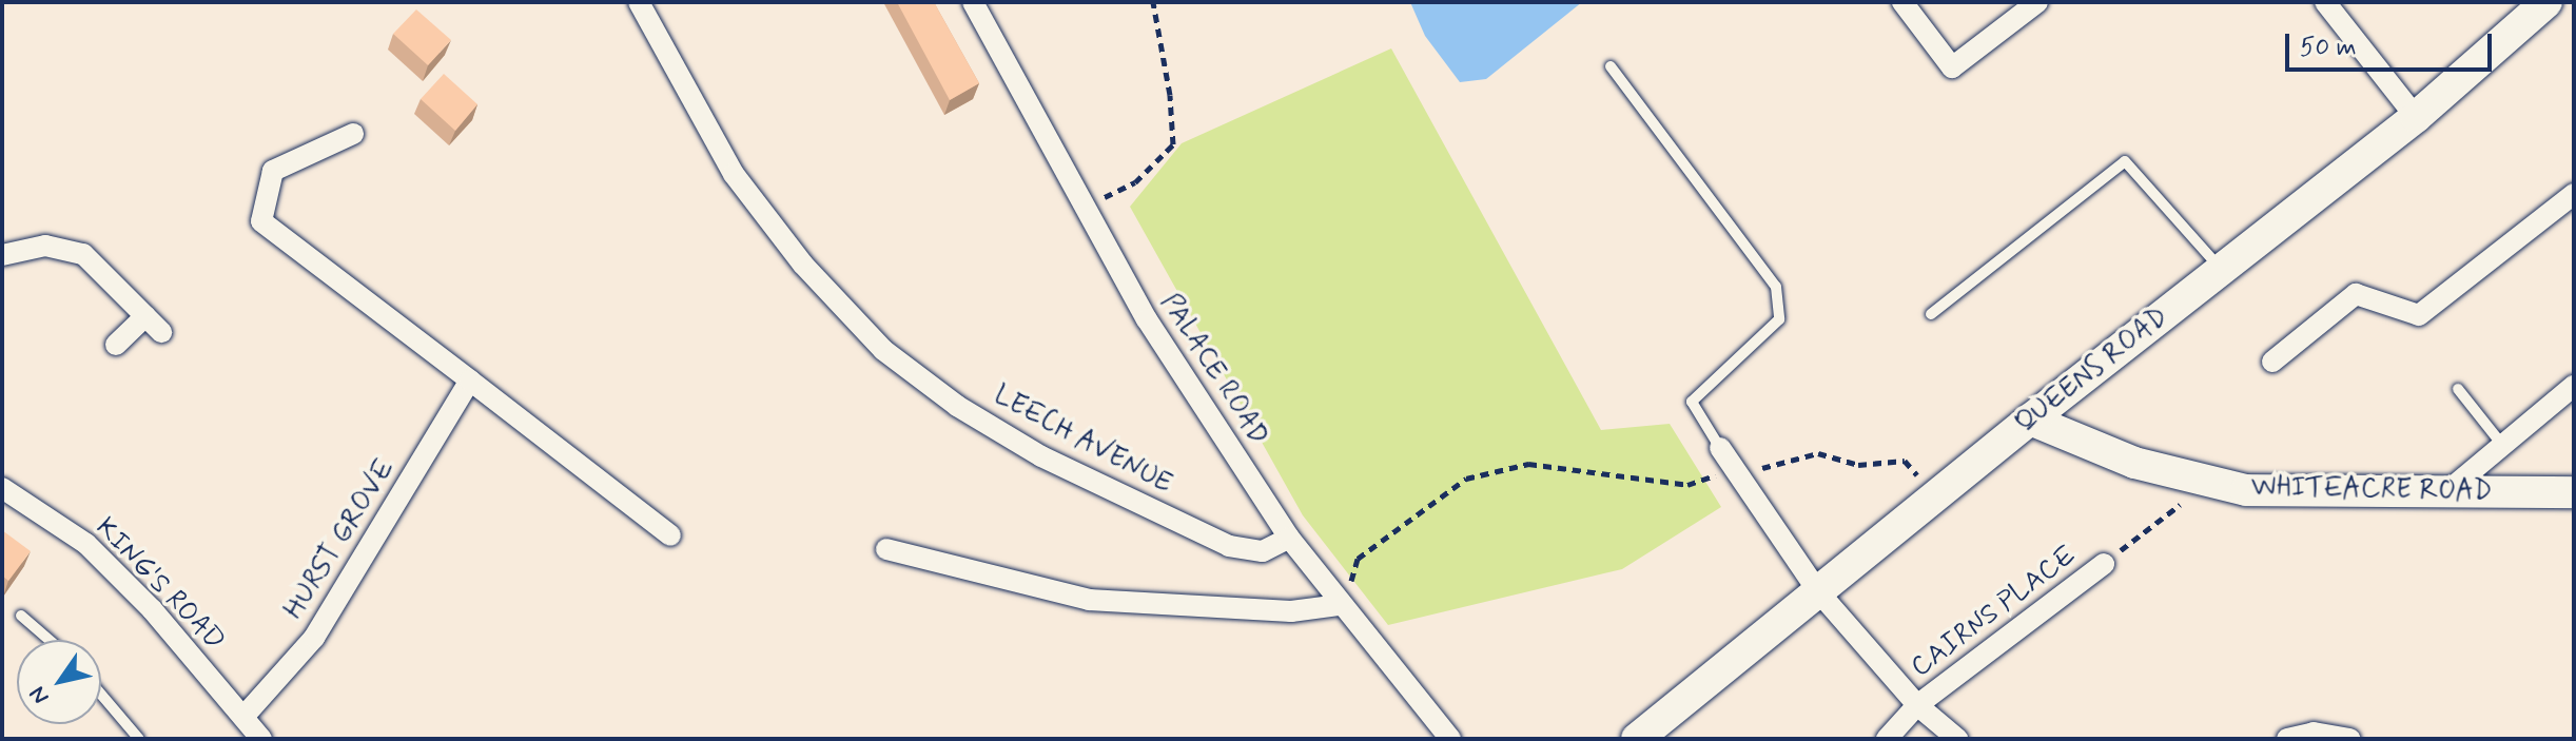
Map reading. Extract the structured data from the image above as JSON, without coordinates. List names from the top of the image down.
{
  "streets": {
    "main road": ["QUEENS ROAD", "WHITEACRE ROAD"],
    "street": [
      "PALACE ROAD",
      "LEECH AVENUE",
      "HURST GROVE",
      "KING'S ROAD",
      "CAIRNS PLACE"
    ]
  },
  "crossings": [
    ["PALACE ROAD", "LEECH AVENUE"],
    ["QUEENS ROAD", "WHITEACRE ROAD"],
    ["HURST GROVE", "KING'S ROAD"]
  ],
  "scale_bar": "50 m",
  "north": "bottom left"
}
